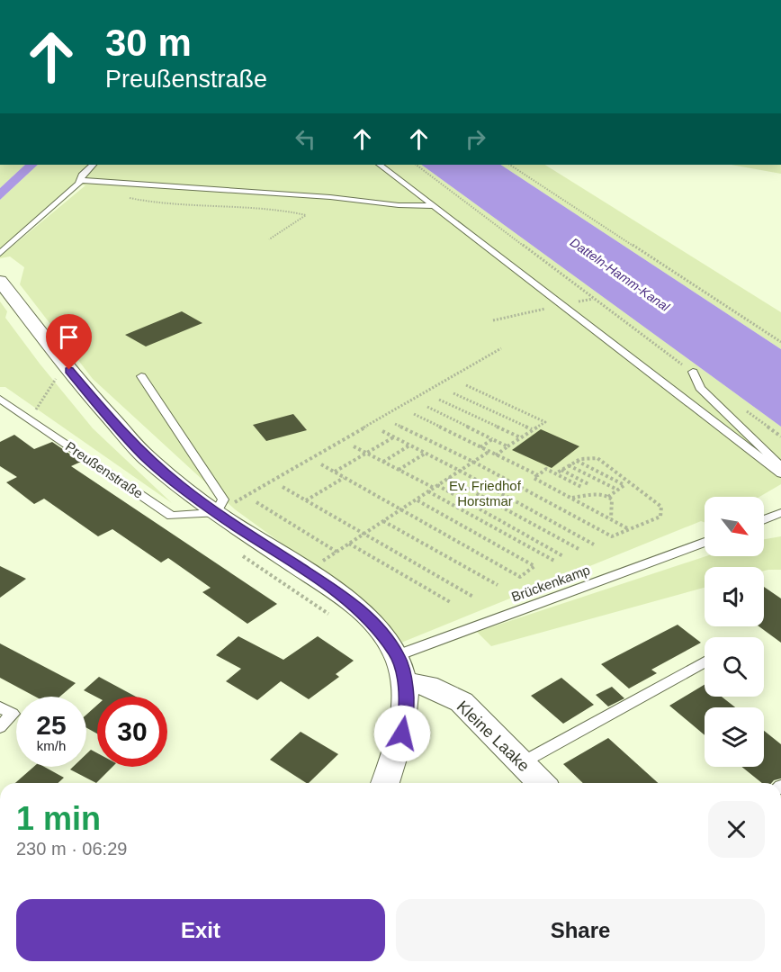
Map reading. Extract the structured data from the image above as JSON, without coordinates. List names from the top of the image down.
{
  "streets": {
    "street": ["Kleine Laake"],
    "lane": ["Preußenstraße", "Brückenkamp"]
  },
  "crossings": [
    ["Brückenkamp", "Kleine Laake"]
  ],
  "water": ["Datteln-Hamm-Kanal"],
  "parks": ["Ev. Friedhof Horstmar"],
  "north": "bottom right",
  "page": {
    "turn": ["30 m", "Preußenstraße"],
    "speed": "25 km/h",
    "limit": "30",
    "heading": ["1 min", "230 m · 06:29"],
    "buttons": ["Exit", "Share"]
  }
}
